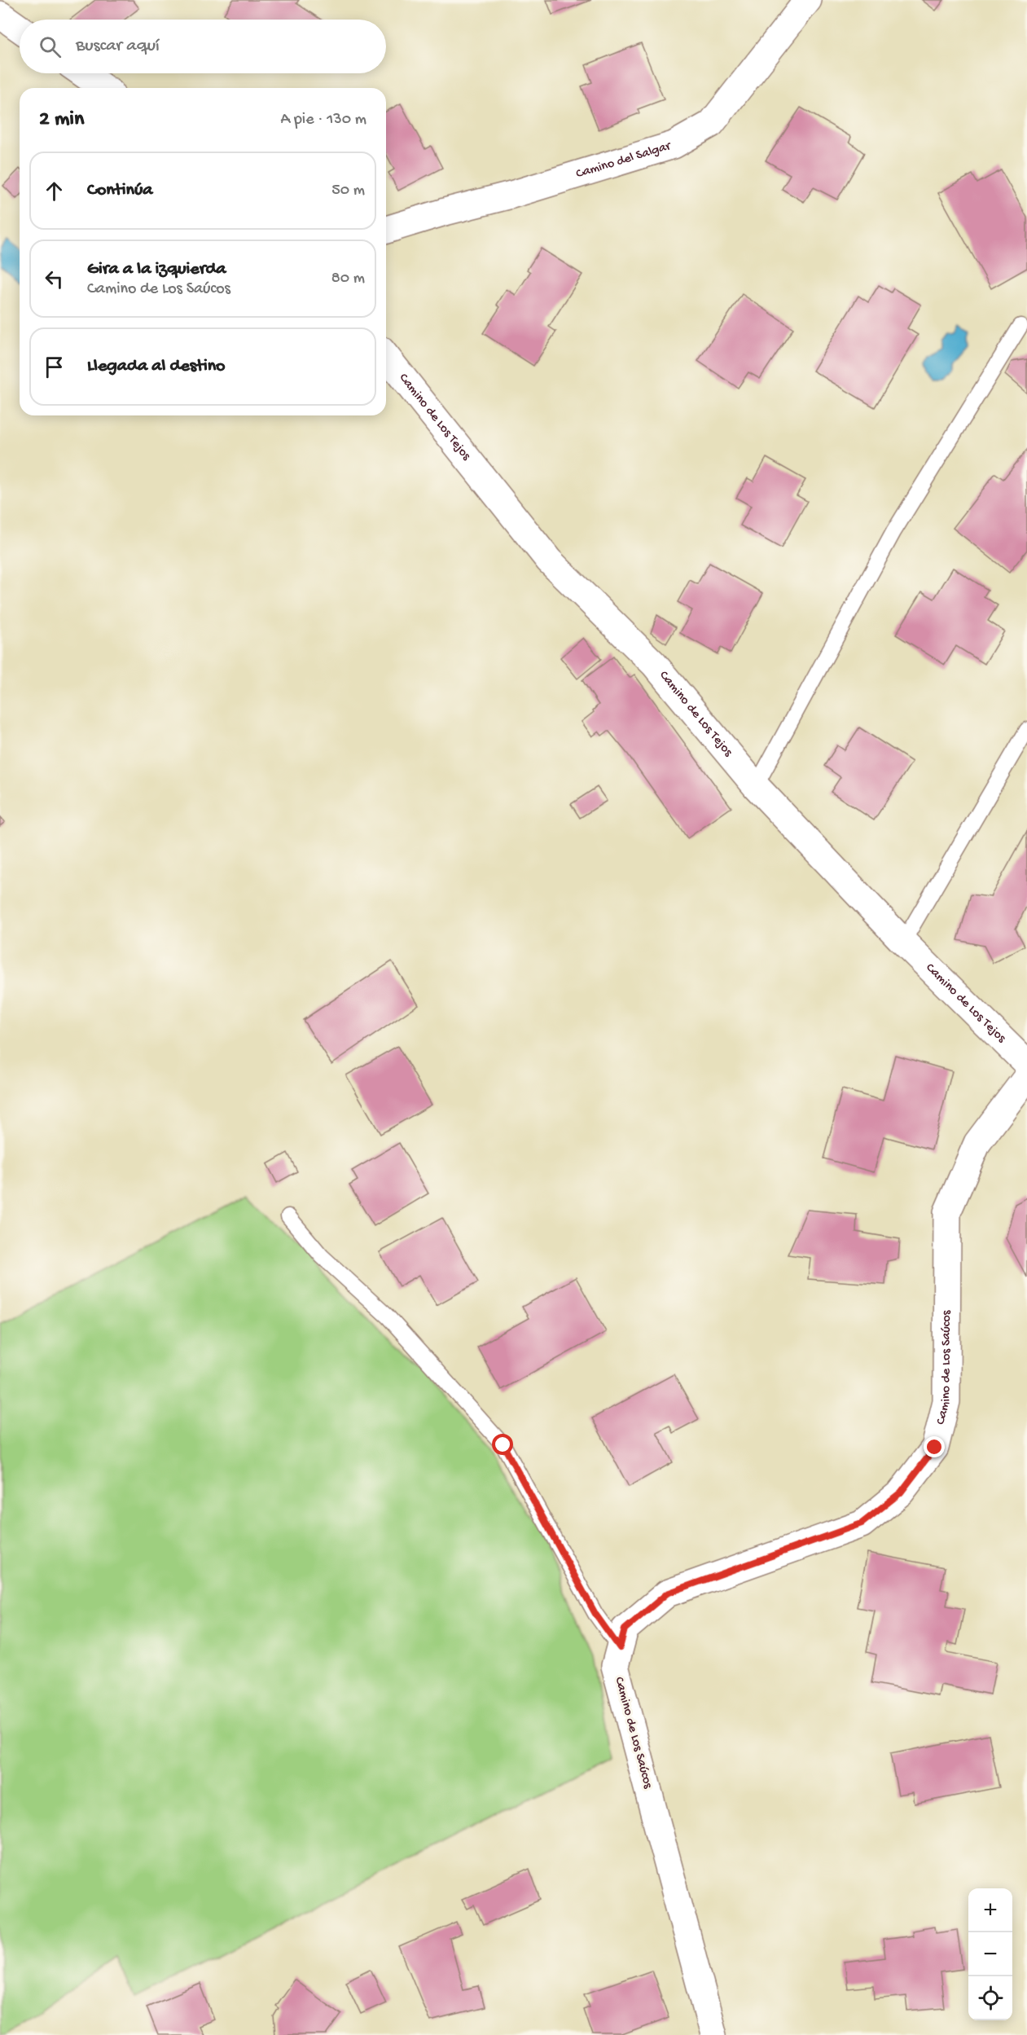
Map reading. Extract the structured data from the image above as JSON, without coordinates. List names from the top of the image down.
{
  "streets": {
    "street": ["Camino del Salgar", "Camino de Los Tejos", "Camino de Los Saúcos"]
  },
  "page": {
    "search": "Buscar aquí",
    "heading": ["2 min", "A pie · 130 m"],
    "list": [
      ["Continúa", "50 m"],
      ["Gira a la izquierda", "Camino de Los Saúcos", "80 m"],
      "Llegada al destino"
    ],
    "map_buttons": ["+", "−"]
  }
}
